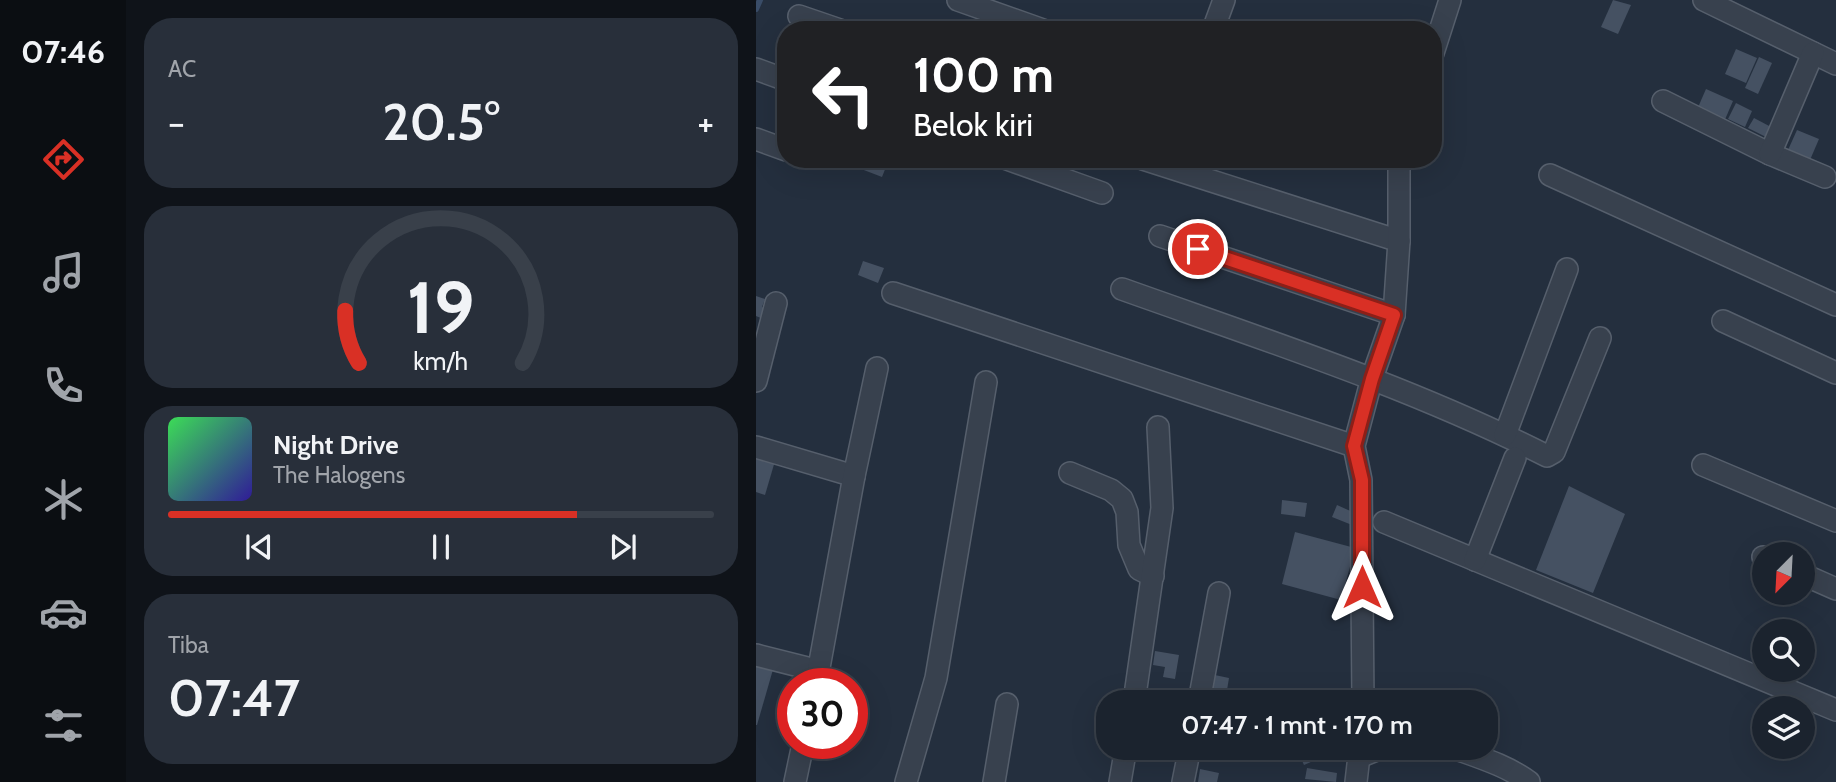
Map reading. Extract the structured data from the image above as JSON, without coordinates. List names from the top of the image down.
{
  "north": "bottom left",
  "page": {
    "tabs": "07:46",
    "tile": [
      "AC",
      ["Tiba", "07:47"]
    ],
    "turn": ["100 m", "Belok kiri"],
    "heat": ["−", "20.5°", "+"],
    "song": ["Night Drive", "The Halogens"],
    "limit": "30",
    "trip": "07:47 · 1 mnt · 170 m",
    "gauge": ["19", "km/h"]
  }
}
